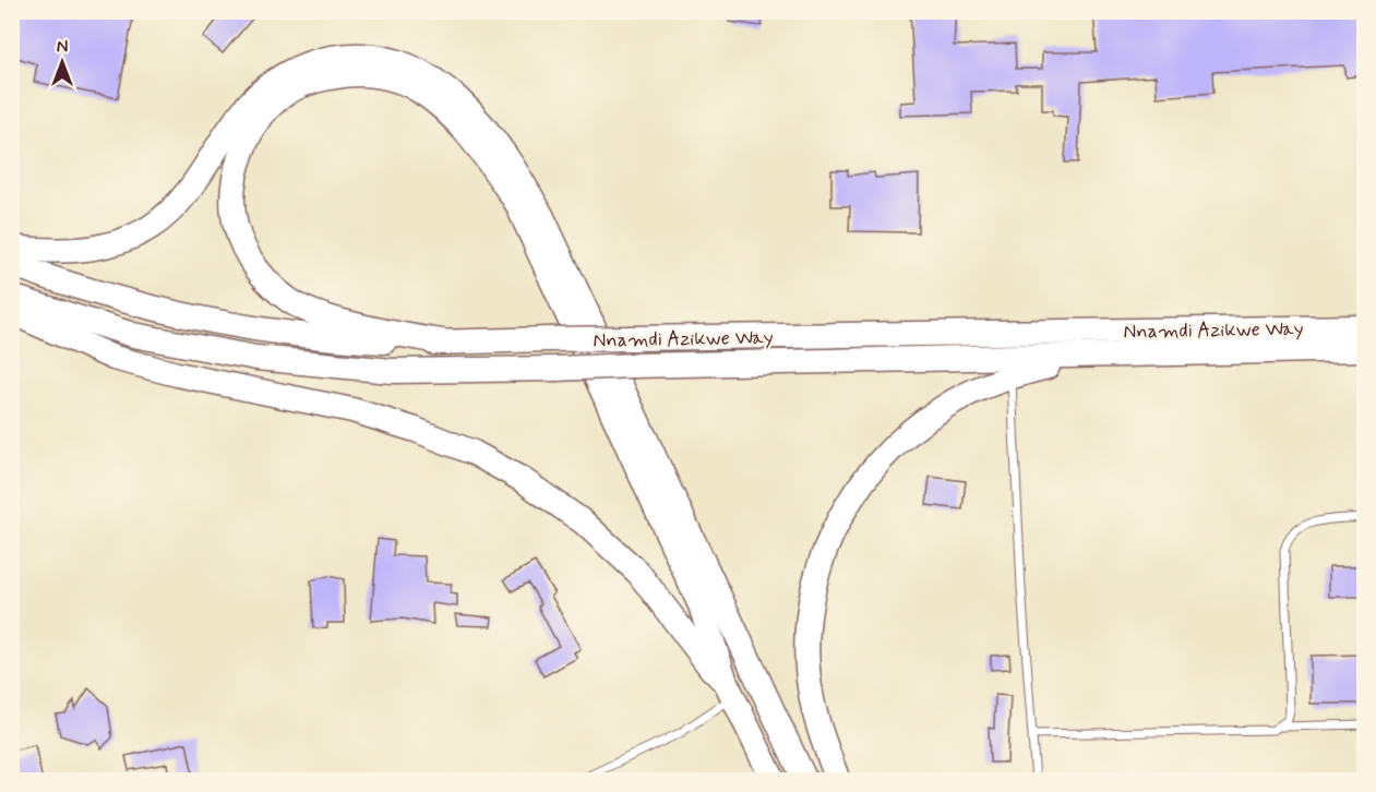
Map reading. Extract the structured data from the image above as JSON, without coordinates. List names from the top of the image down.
{
  "streets": {
    "highway": ["Nnamdi Azikwe Way"]
  },
  "north": "top"
}
